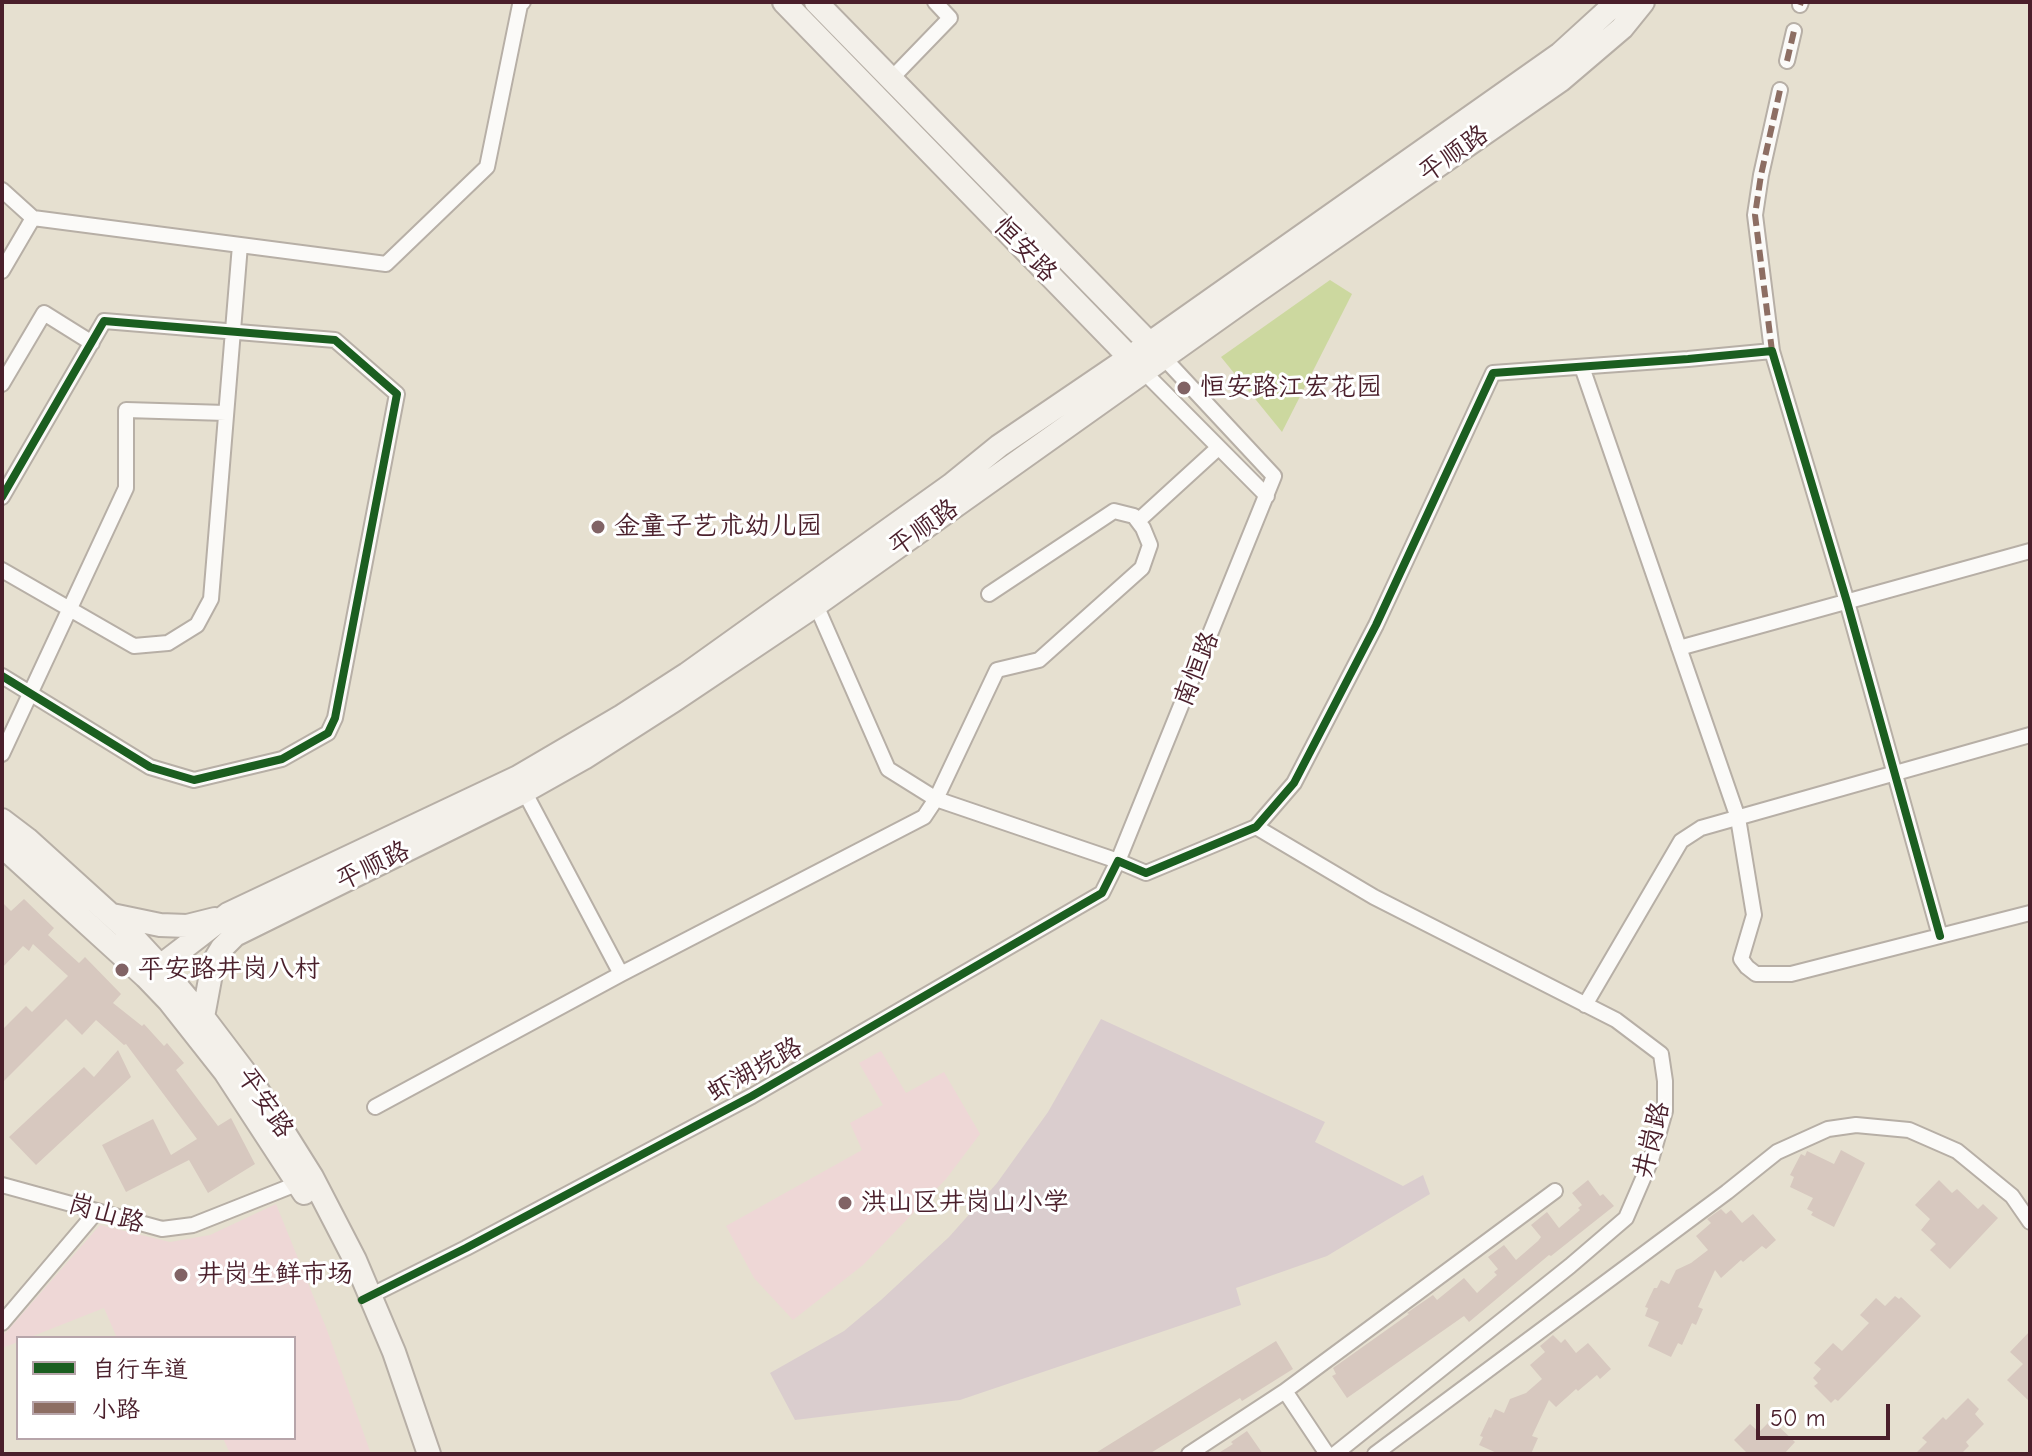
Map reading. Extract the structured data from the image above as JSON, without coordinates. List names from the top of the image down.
{
  "streets": {
    "main road": ["平顺路", "恒安路", "平安路"],
    "street": [
      "南恒路",
      "虾湖垸路",
      "井岗路",
      "岗山路"
    ]
  },
  "crossings": [
    ["平顺路", "恒安路"],
    ["平顺路", "平安路"],
    ["恒安路", "南恒路"],
    ["南恒路", "虾湖垸路"],
    ["虾湖垸路", "平安路"],
    ["平安路", "岗山路"]
  ],
  "places": [
    "恒安路江宏花园",
    "金童子艺术幼儿园",
    "平安路井岗八村",
    "洪山区井岗山小学",
    "井岗生鲜市场"
  ],
  "legend": ["自行车道", "小路"],
  "scale_bar": "50 m"
}
